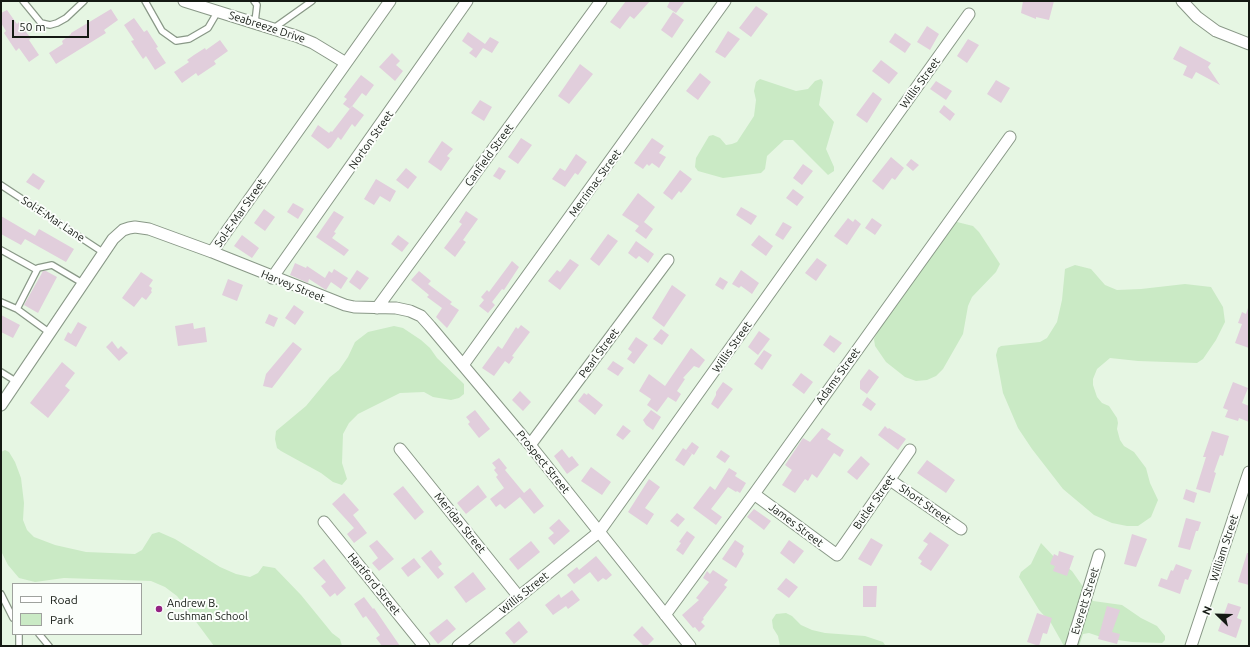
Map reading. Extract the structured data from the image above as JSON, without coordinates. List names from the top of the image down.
{
  "streets": {
    "street": [
      "Seabreeze Drive",
      "Willis Street",
      "Norton Street",
      "Canfield Street",
      "Merrimac Street",
      "Sol-E-Mar Street",
      "Harvey Street",
      "Pearl Street",
      "Adams Street",
      "Prospect Street",
      "Butler Street",
      "Short Street",
      "Meridan Street",
      "James Street",
      "William Street",
      "Hartford Street",
      "Everett Street"
    ],
    "lane": ["Sol-E-Mar Lane"]
  },
  "crossings": [
    ["Seabreeze Drive", "Sol-E-Mar Street"],
    ["Willis Street", "Prospect Street"],
    ["Willis Street", "Meridan Street"],
    ["Norton Street", "Harvey Street"],
    ["Canfield Street", "Harvey Street"],
    ["Canfield Street", "Prospect Street"],
    ["Merrimac Street", "Prospect Street"],
    ["Sol-E-Mar Street", "Sol-E-Mar Lane"],
    ["Sol-E-Mar Street", "Harvey Street"],
    ["Harvey Street", "Prospect Street"],
    ["Pearl Street", "Prospect Street"],
    ["Adams Street", "Prospect Street"],
    ["Adams Street", "James Street"],
    ["Butler Street", "Short Street"],
    ["Butler Street", "James Street"]
  ],
  "places": ["Andrew B. Cushman School"],
  "legend": ["Road", "Park"],
  "scale_bar": "50 m",
  "north": "top left"
}
